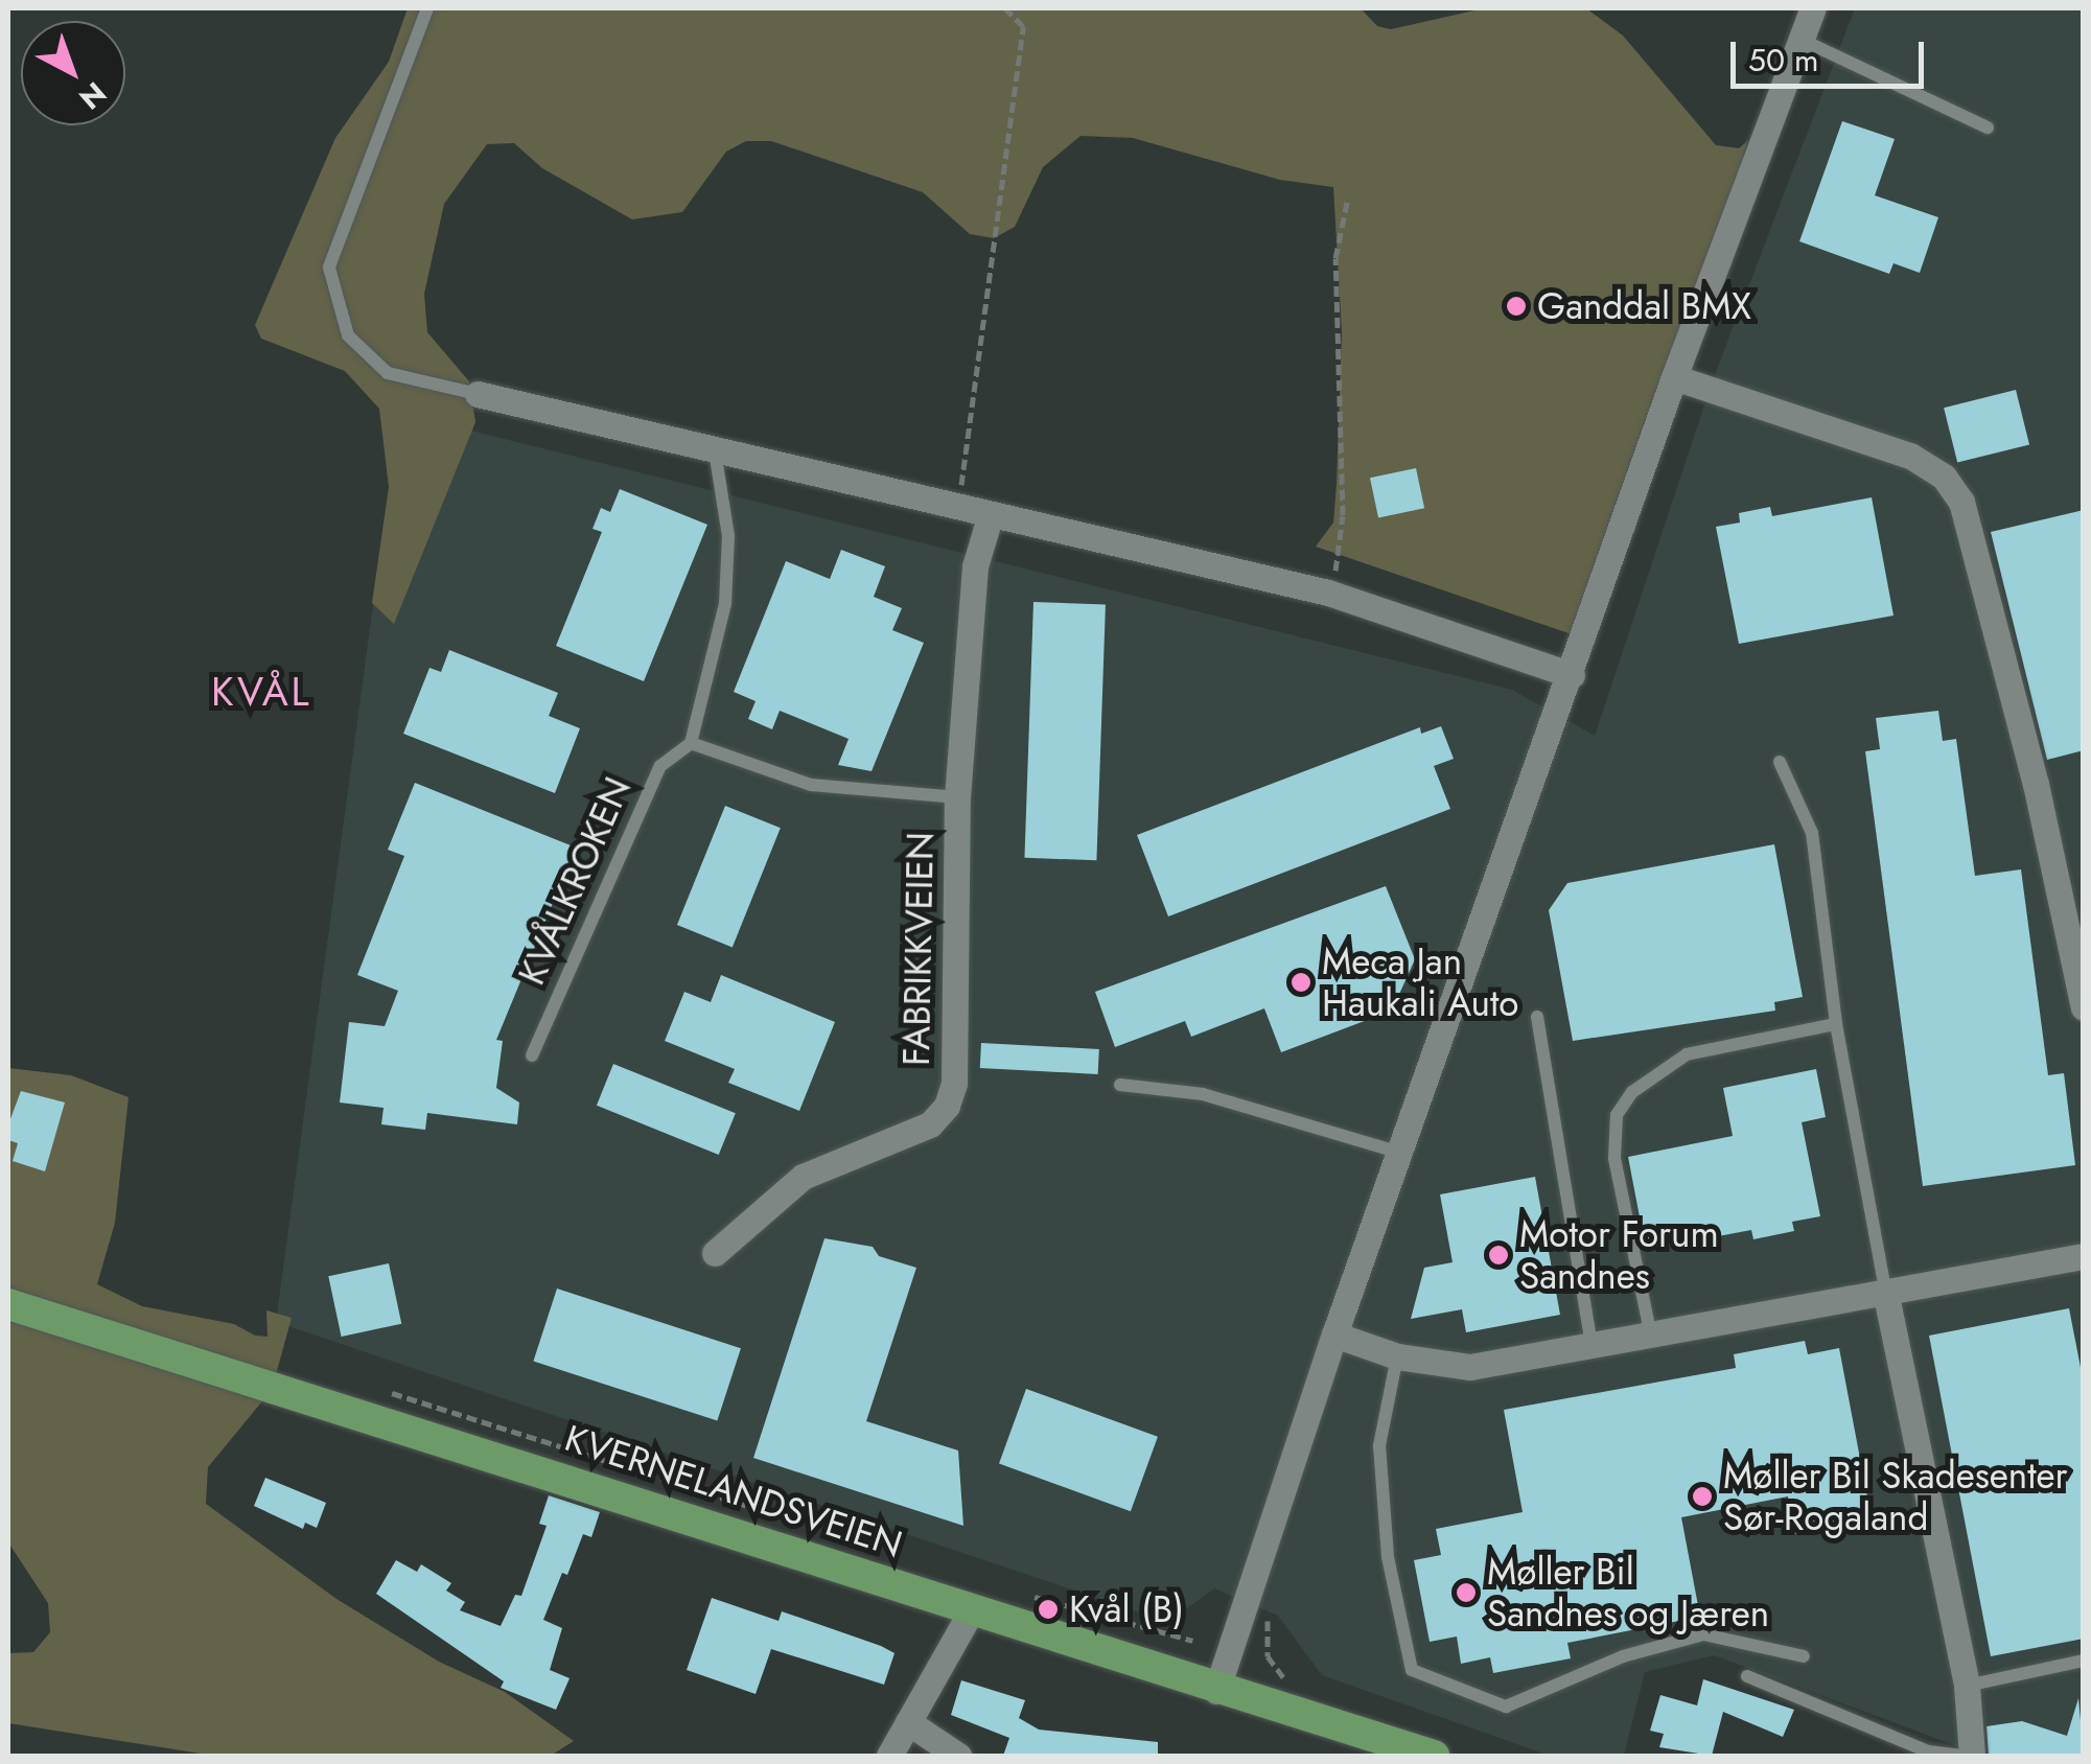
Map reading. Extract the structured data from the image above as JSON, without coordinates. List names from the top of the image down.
{
  "streets": {
    "main road": ["KVERNELANDSVEIEN"],
    "street": ["FABRIKKVEIEN"],
    "lane": ["KVÅLKROKEN"]
  },
  "districts": ["KVÅL"],
  "places": [
    "Ganddal BMX",
    "Meca Jan Haukali Auto",
    "Motor Forum Sandnes",
    "Møller Bil Skadesenter Sør-Rogaland",
    "Møller Bil Sandnes og Jæren",
    "Kvål (B)"
  ],
  "scale_bar": "50 m",
  "north": "bottom right"
}
